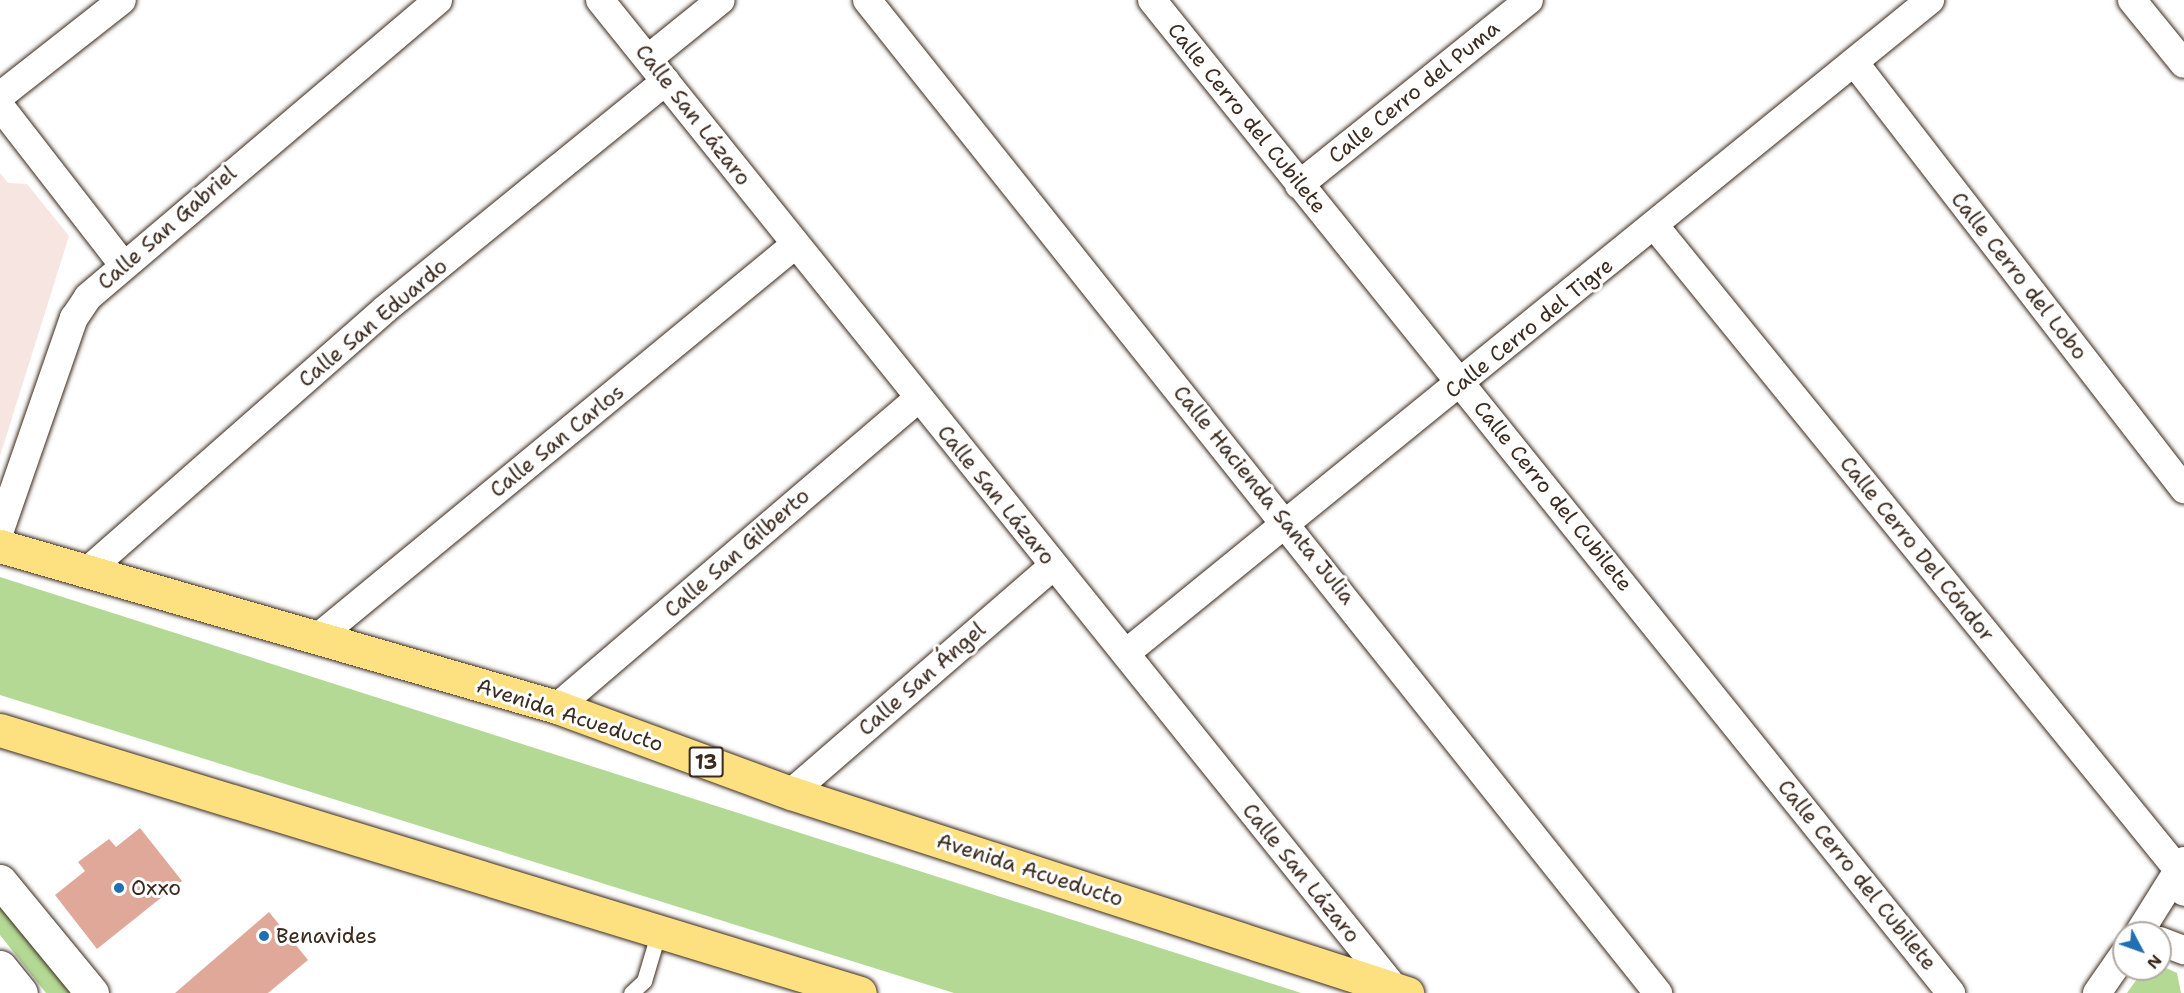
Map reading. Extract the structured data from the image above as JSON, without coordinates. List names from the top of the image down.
{
  "streets": {
    "main road": ["Avenida Acueducto", "13"],
    "street": [
      "Calle Cerro del Puma",
      "Calle San Lázaro",
      "Calle Cerro del Cubilete",
      "Calle San Gabriel",
      "Calle Cerro del Lobo",
      "Calle San Eduardo",
      "Calle Cerro del Tigre",
      "Calle San Carlos",
      "Calle Hacienda Santa Julia",
      "Calle Cerro Del Cóndor",
      "Calle San Gilberto",
      "Calle San Ángel"
    ]
  },
  "crossings": [
    ["Calle Cerro del Puma", "Calle Cerro del Cubilete"],
    ["Calle San Lázaro", "Calle San Eduardo"],
    ["Calle San Lázaro", "Calle Cerro del Tigre"],
    ["Calle San Lázaro", "Calle San Carlos"],
    ["Calle San Lázaro", "Calle San Gilberto"],
    ["Calle San Lázaro", "Calle San Ángel"],
    ["Calle San Lázaro", "Avenida Acueducto"],
    ["Calle Cerro del Cubilete", "Calle Cerro del Tigre"],
    ["Calle Cerro del Lobo", "Calle Cerro del Tigre"],
    ["Calle San Eduardo", "Avenida Acueducto"],
    ["Calle Cerro del Tigre", "Calle Hacienda Santa Julia"],
    ["Calle Cerro del Tigre", "Calle Cerro Del Cóndor"],
    ["Calle San Carlos", "Avenida Acueducto"],
    ["Calle San Gilberto", "Avenida Acueducto"],
    ["Calle San Ángel", "Avenida Acueducto"]
  ],
  "places": ["Oxxo", "Benavides"],
  "north": "bottom right"
}
